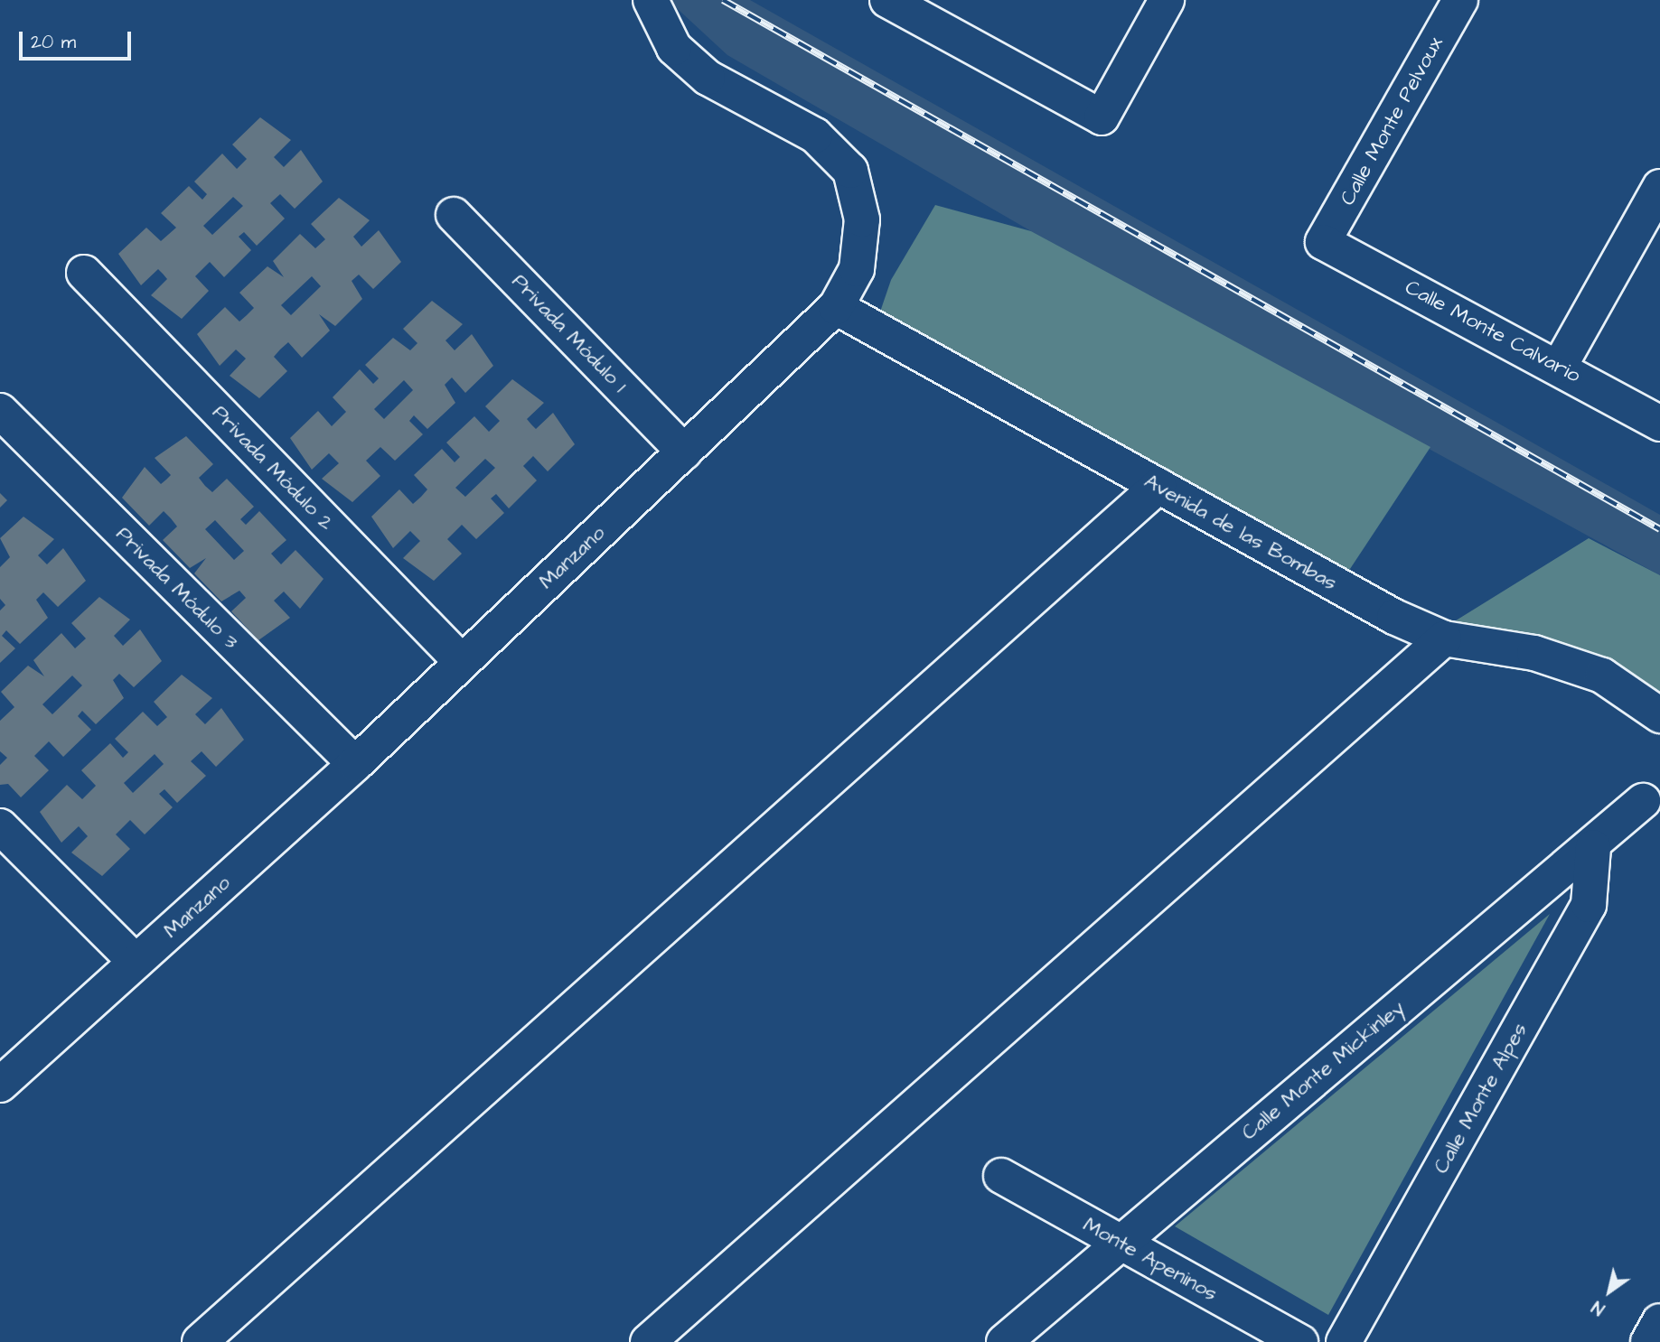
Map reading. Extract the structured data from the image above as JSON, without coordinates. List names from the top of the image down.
{
  "streets": {
    "street": [
      "Calle Monte Pelvoux",
      "Calle Monte Calvario",
      "Privada Módulo 1",
      "Privada Módulo 2",
      "Avenida de las Bombas",
      "Manzano",
      "Privada Módulo 3",
      "Calle Monte Mickinley",
      "Calle Monte Alpes",
      "Monte Apeninos"
    ]
  },
  "crossings": [
    ["Calle Monte Pelvoux", "Calle Monte Calvario"],
    ["Privada Módulo 1", "Manzano"],
    ["Privada Módulo 2", "Manzano"],
    ["Avenida de las Bombas", "Manzano"],
    ["Manzano", "Privada Módulo 3"],
    ["Calle Monte Mickinley", "Calle Monte Alpes"],
    ["Calle Monte Mickinley", "Monte Apeninos"]
  ],
  "scale_bar": "20 m",
  "north": "bottom left"
}
